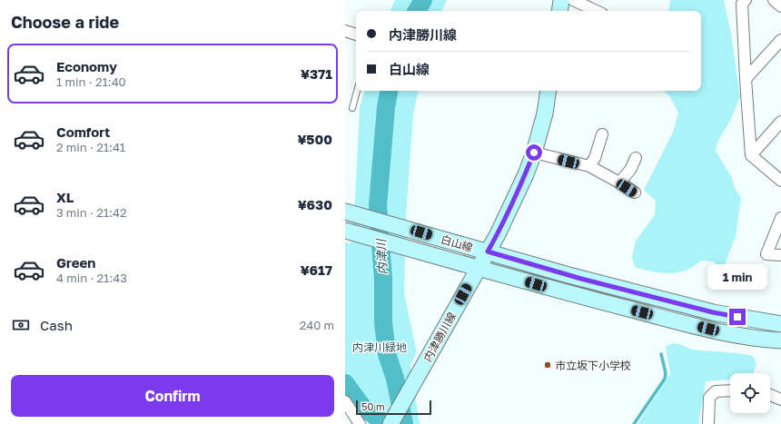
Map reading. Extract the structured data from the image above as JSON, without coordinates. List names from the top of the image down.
{
  "streets": {
    "street": ["白山線", "内津勝川線"]
  },
  "crossings": [
    ["白山線", "内津勝川線"]
  ],
  "water": ["内津川"],
  "parks": ["内津川緑地"],
  "places": ["市立坂下小学校"],
  "scale_bar": "50 m",
  "page": {
    "heading": "Choose a ride",
    "banner": ["内津勝川線", "白山線"],
    "list": [
      {
        "name": "Economy",
        "note": "1 min · 21:40",
        "value": "¥371"
      },
      {
        "name": "Comfort",
        "note": "2 min · 21:41",
        "value": "¥500"
      },
      {
        "name": "XL",
        "note": "3 min · 21:42",
        "value": "¥630"
      },
      {
        "name": "Green",
        "note": "4 min · 21:43",
        "value": "¥617"
      }
    ],
    "bubble": "1 min",
    "pay": ["Cash", "240 m"],
    "buttons": "Confirm",
    "scale": "50 m"
  }
}
